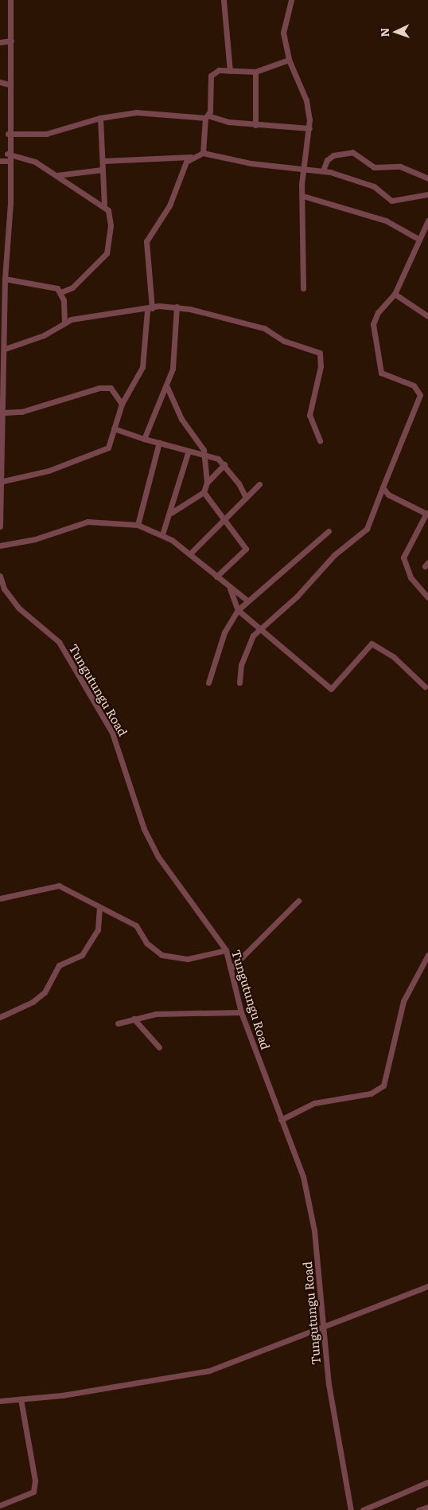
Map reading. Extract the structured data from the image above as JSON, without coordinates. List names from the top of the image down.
{
  "streets": {
    "street": ["Tungutungu Road"]
  },
  "north": "left"
}
